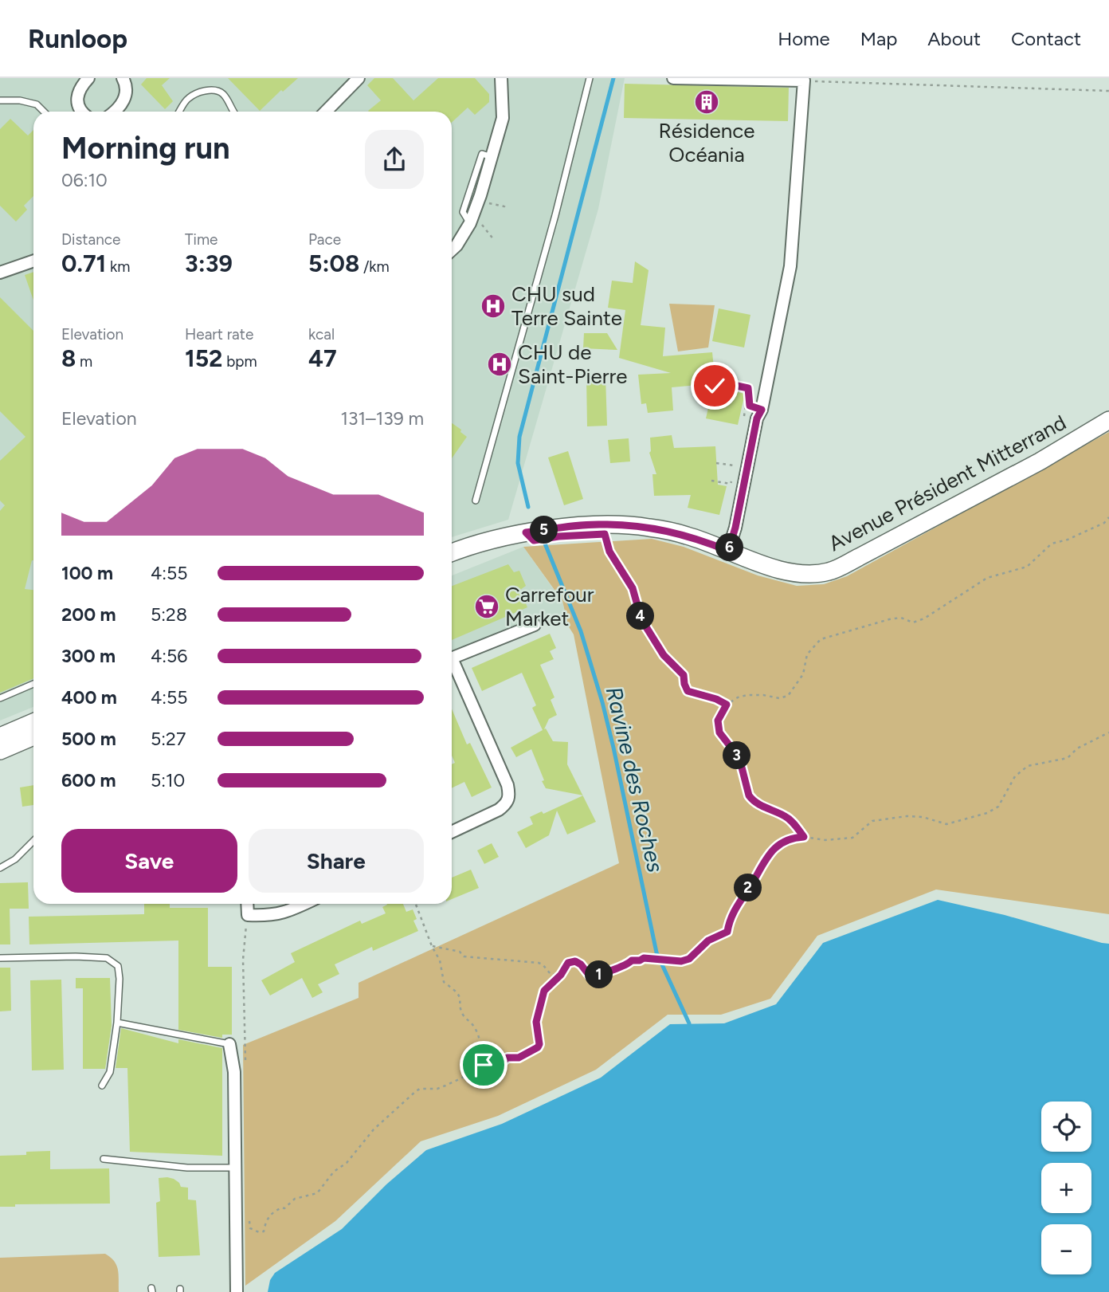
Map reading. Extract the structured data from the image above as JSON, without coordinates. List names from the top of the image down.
{
  "streets": {
    "main road": ["Avenue Président Mitterrand"]
  },
  "water": ["Ravine des Roches"],
  "places": {
    "building": ["Résidence Océania"],
    "hospital": ["CHU sud Terre Sainte", "CHU de Saint-Pierre"],
    "supermarket": ["Carrefour Market"]
  },
  "page": {
    "header": "Runloop",
    "nav": [
      "Home",
      "Map",
      "About",
      "Contact"
    ],
    "heading": ["Morning run", "06:10"],
    "stats": [
      ["Distance", "0.71 km"],
      ["Time", "3:39"],
      ["Pace", "5:08 /km"],
      ["Elevation", "8 m"],
      ["Heart rate", "152 bpm"],
      ["kcal", "47"]
    ],
    "chart": ["Elevation", "131–139 m"],
    "pins": [
      "5",
      "6",
      "4",
      "3",
      "2",
      "1"
    ],
    "list": [
      {
        "name": "100 m",
        "note": "4:55"
      },
      {
        "name": "200 m",
        "note": "5:28"
      },
      {
        "name": "300 m",
        "note": "4:56"
      },
      {
        "name": "400 m",
        "note": "4:55"
      },
      {
        "name": "500 m",
        "note": "5:27"
      },
      {
        "name": "600 m",
        "note": "5:10"
      }
    ],
    "buttons": ["Save", "Share"],
    "map_buttons": ["+", "−"]
  }
}
